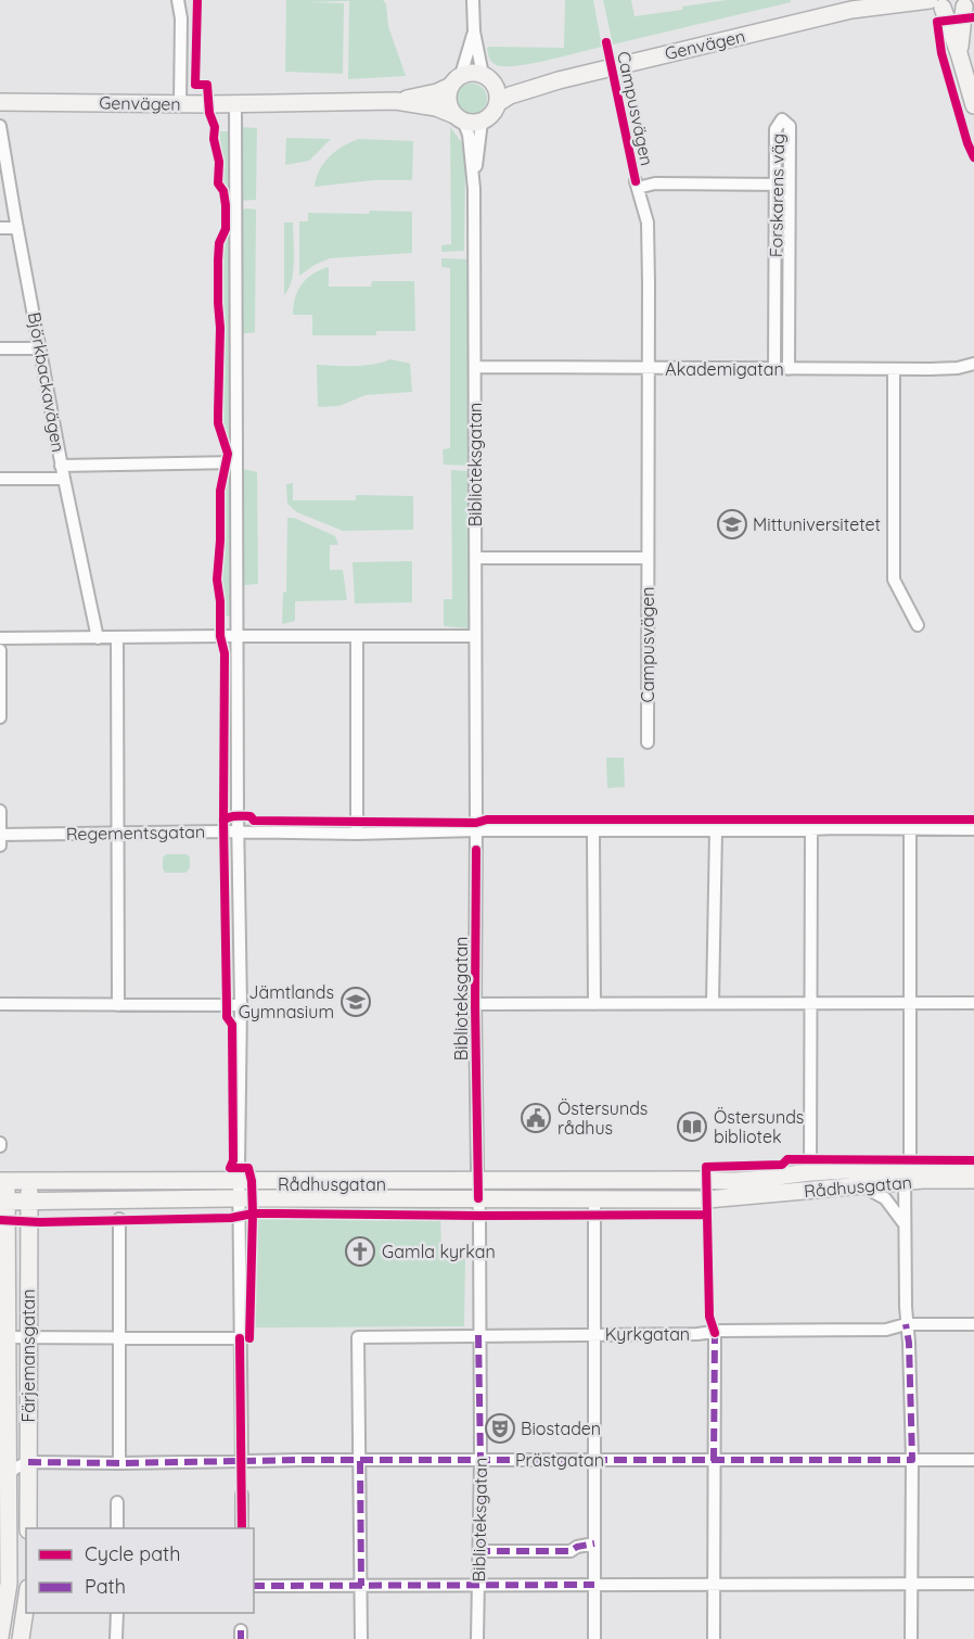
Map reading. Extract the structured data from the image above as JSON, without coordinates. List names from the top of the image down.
{
  "streets": {
    "main road": ["Genvägen", "Rådhusgatan", "Färjemansgatan"],
    "street": [
      "Campusvägen",
      "Forskarens väg",
      "Akademigatan",
      "Björkbackavägen",
      "Biblioteksgatan",
      "Regementsgatan",
      "Kyrkgatan",
      "Prästgatan"
    ]
  },
  "crossings": [
    ["Genvägen", "Biblioteksgatan"],
    ["Campusvägen", "Forskarens väg"],
    ["Campusvägen", "Akademigatan"],
    ["Forskarens väg", "Akademigatan"],
    ["Akademigatan", "Biblioteksgatan"],
    ["Biblioteksgatan", "Regementsgatan"],
    ["Biblioteksgatan", "Rådhusgatan"],
    ["Biblioteksgatan", "Kyrkgatan"],
    ["Biblioteksgatan", "Prästgatan"],
    ["Rådhusgatan", "Färjemansgatan"],
    ["Kyrkgatan", "Prästgatan"],
    ["Färjemansgatan", "Prästgatan"]
  ],
  "places": {
    "school or university": ["Mittuniversitetet", "Jämtlands Gymnasium"],
    "public building": ["Östersunds rådhus"],
    "library": ["Östersunds bibliotek"],
    "church": ["Gamla kyrkan"],
    "theatre": ["Biostaden"]
  },
  "legend": ["Cycle path", "Path"]
}
